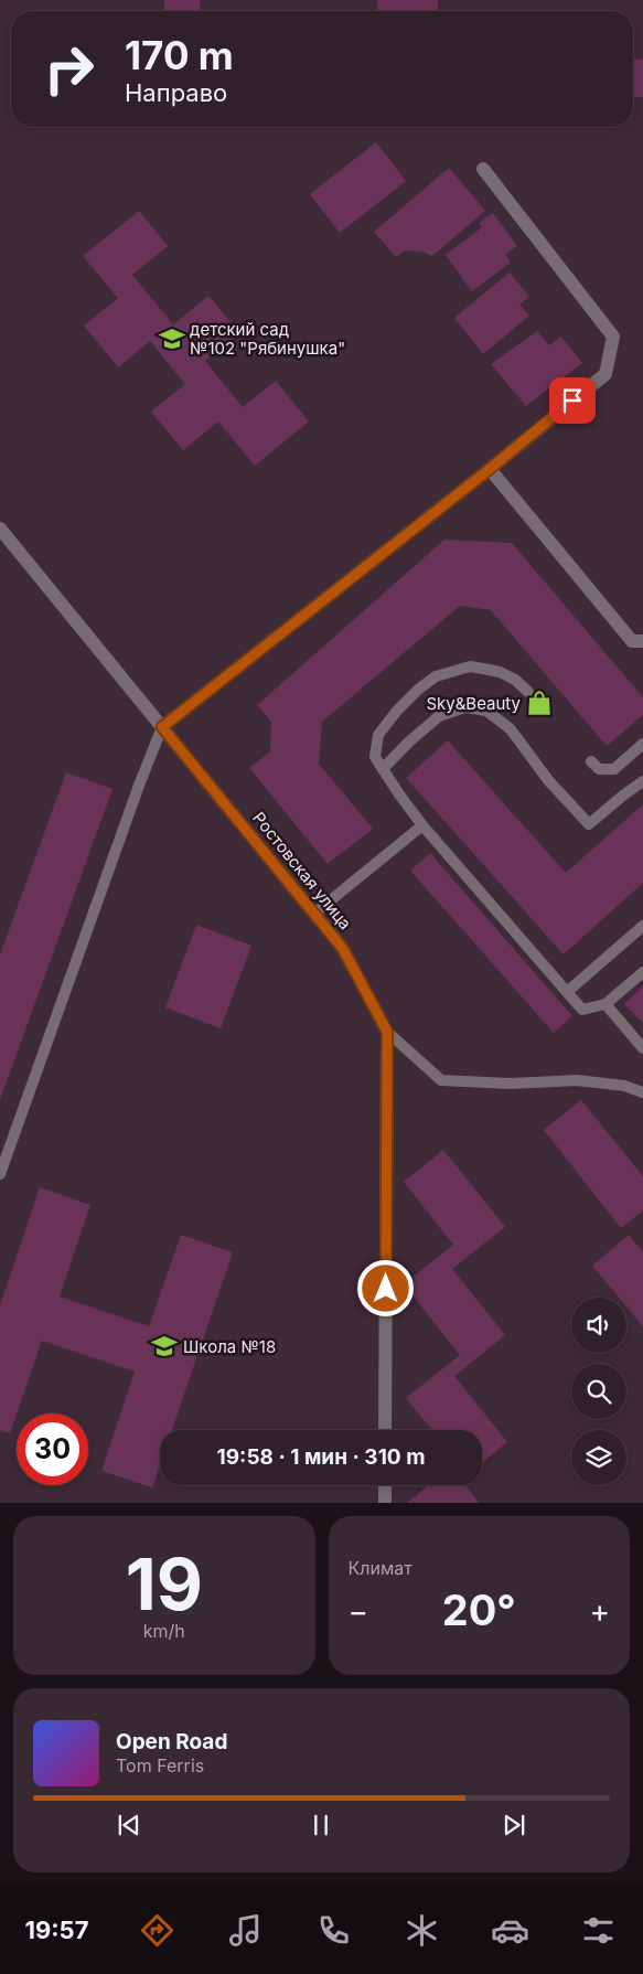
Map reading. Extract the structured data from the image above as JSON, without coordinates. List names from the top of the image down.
{
  "streets": {
    "street": ["Ростовская улица"]
  },
  "places": {
    "school or university": ["детский сад №102 \"Рябинушка\"", "Школа №18"],
    "shop": ["Sky&Beauty"]
  },
  "page": {
    "turn": ["170 m", "Направо"],
    "limit": "30",
    "trip": "19:58 · 1 мин · 310 m",
    "tile": [
      ["19", "km/h"],
      "Климат"
    ],
    "heat": ["−", "20°", "+"],
    "song": ["Open Road", "Tom Ferris"],
    "tabs": "19:57"
  }
}
